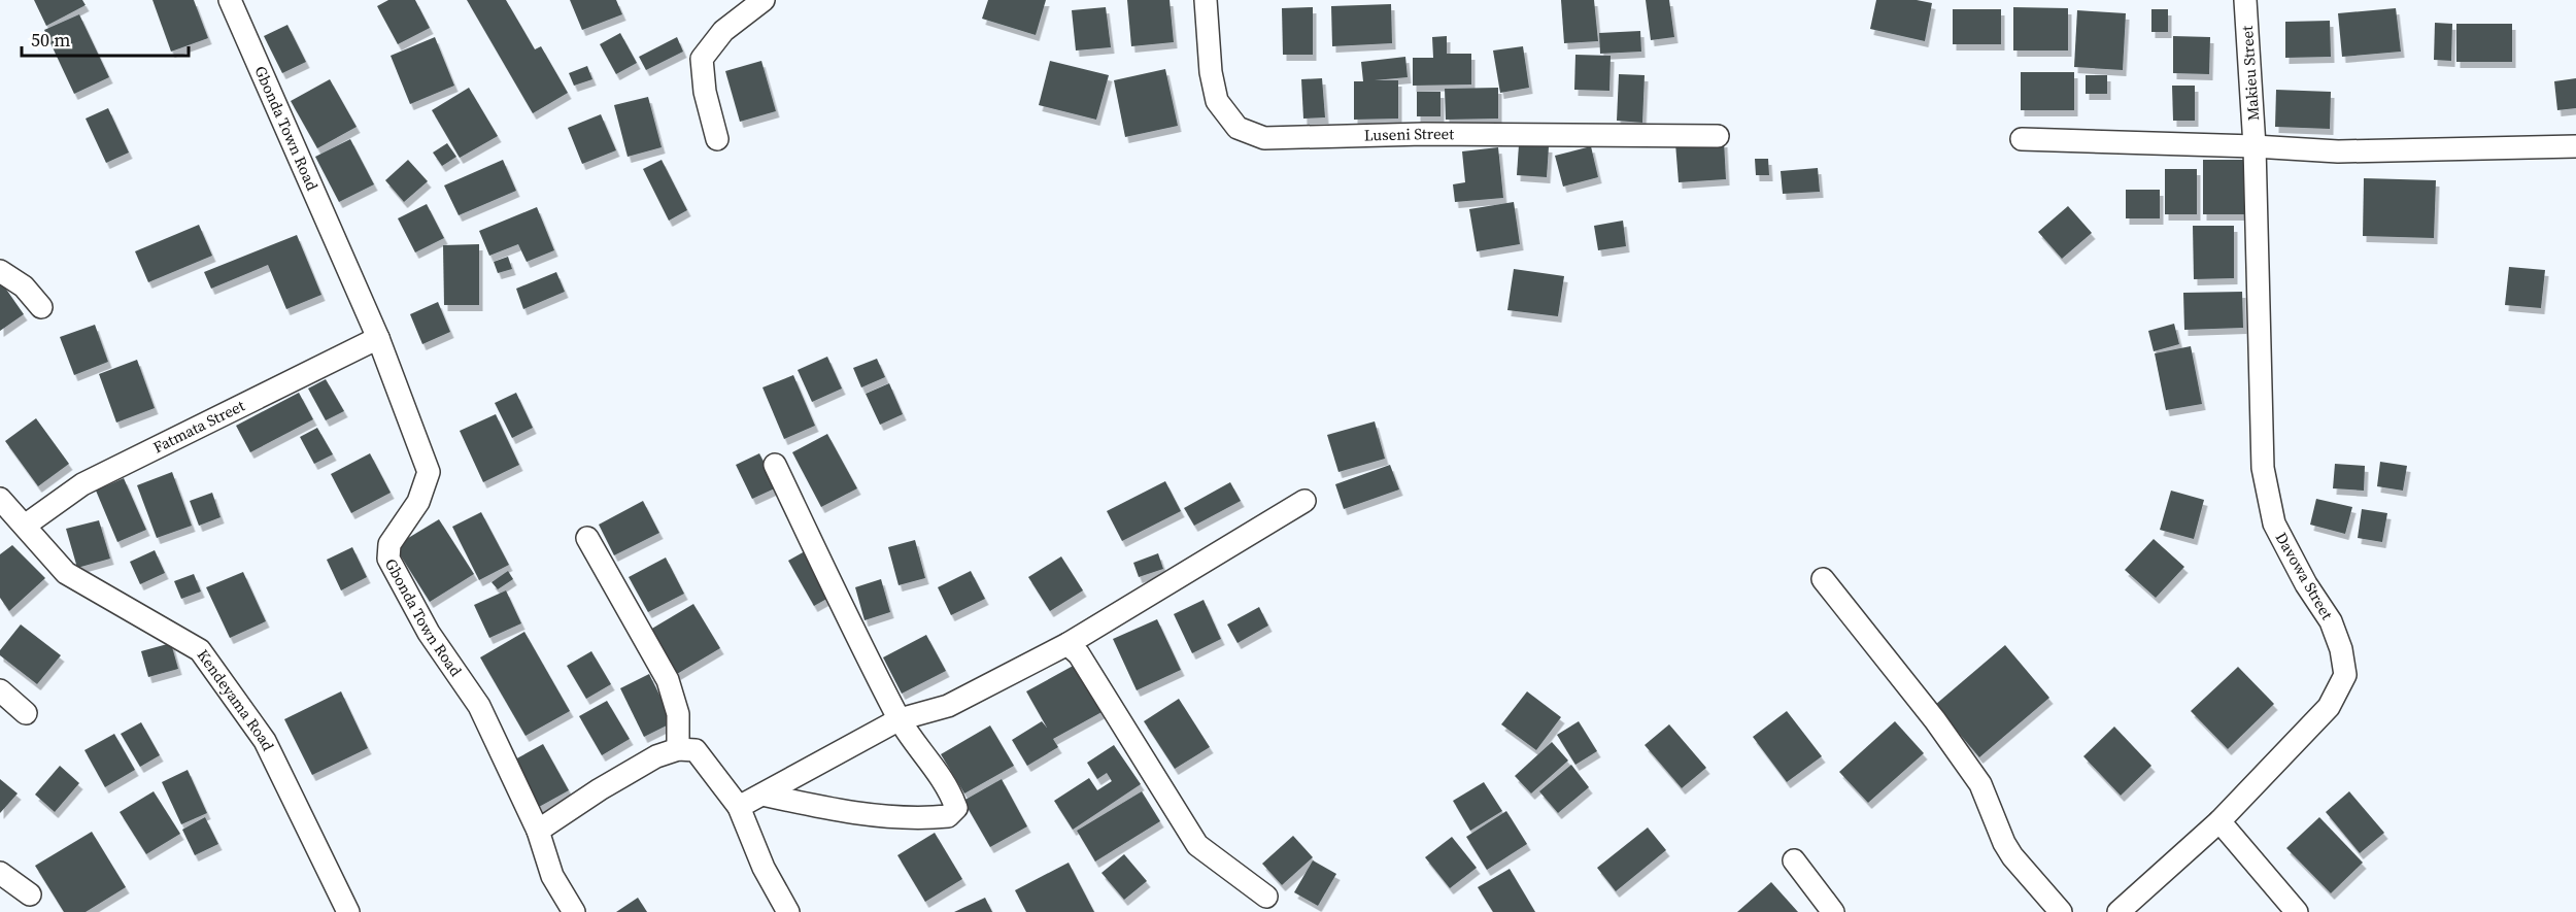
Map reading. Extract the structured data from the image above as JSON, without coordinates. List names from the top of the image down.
{
  "streets": {
    "street": [
      "Makieu Street",
      "Gbonda Town Road",
      "Luseni Street",
      "Fatmata Street",
      "Davowa Street",
      "Kendeyama Road"
    ]
  },
  "crossings": [
    ["Makieu Street", "Davowa Street"],
    ["Gbonda Town Road", "Fatmata Street"],
    ["Fatmata Street", "Kendeyama Road"]
  ],
  "scale_bar": "50 m"
}
